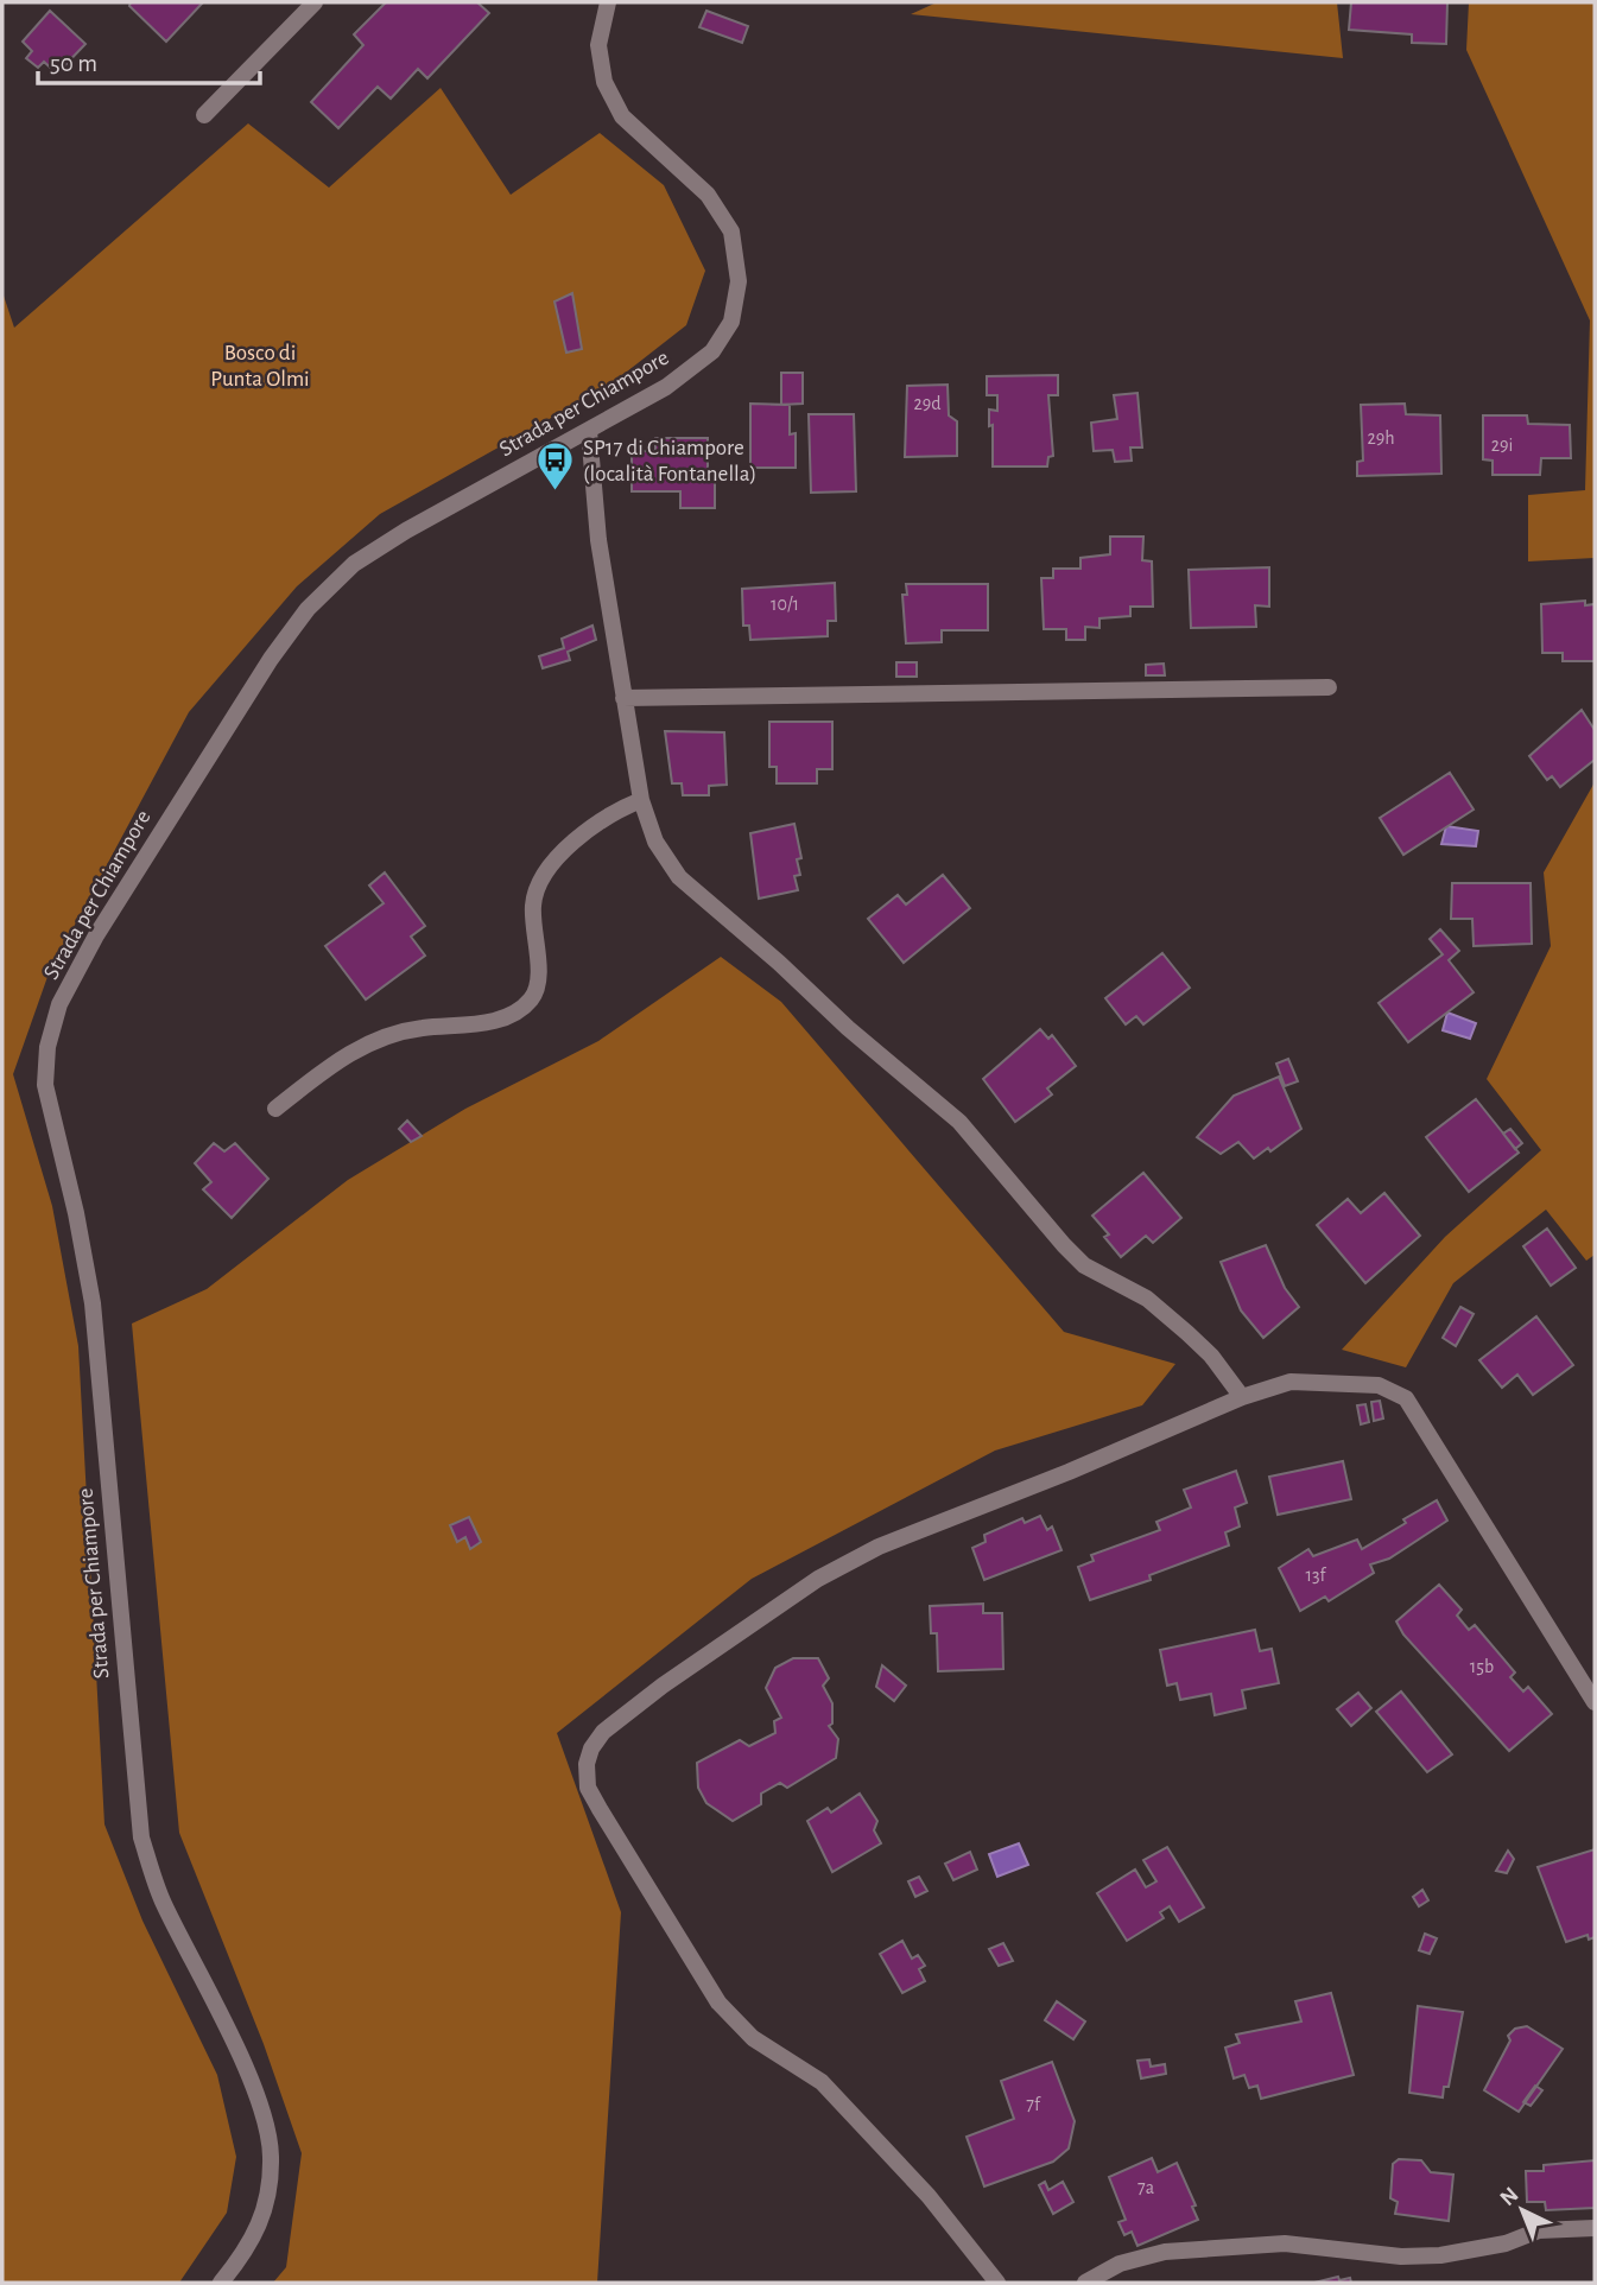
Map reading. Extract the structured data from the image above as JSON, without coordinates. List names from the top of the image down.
{
  "streets": {
    "street": ["Strada per Chiampore"]
  },
  "parks": ["Bosco di Punta Olmi"],
  "places": {
    "bus stop": ["SP17 di Chiampore (località Fontanella)"]
  },
  "house_numbers": [
    "29d",
    "29h",
    "29i",
    "10/1",
    "13f",
    "15b",
    "7f",
    "7a"
  ],
  "scale_bar": "50 m",
  "north": "top left"
}
